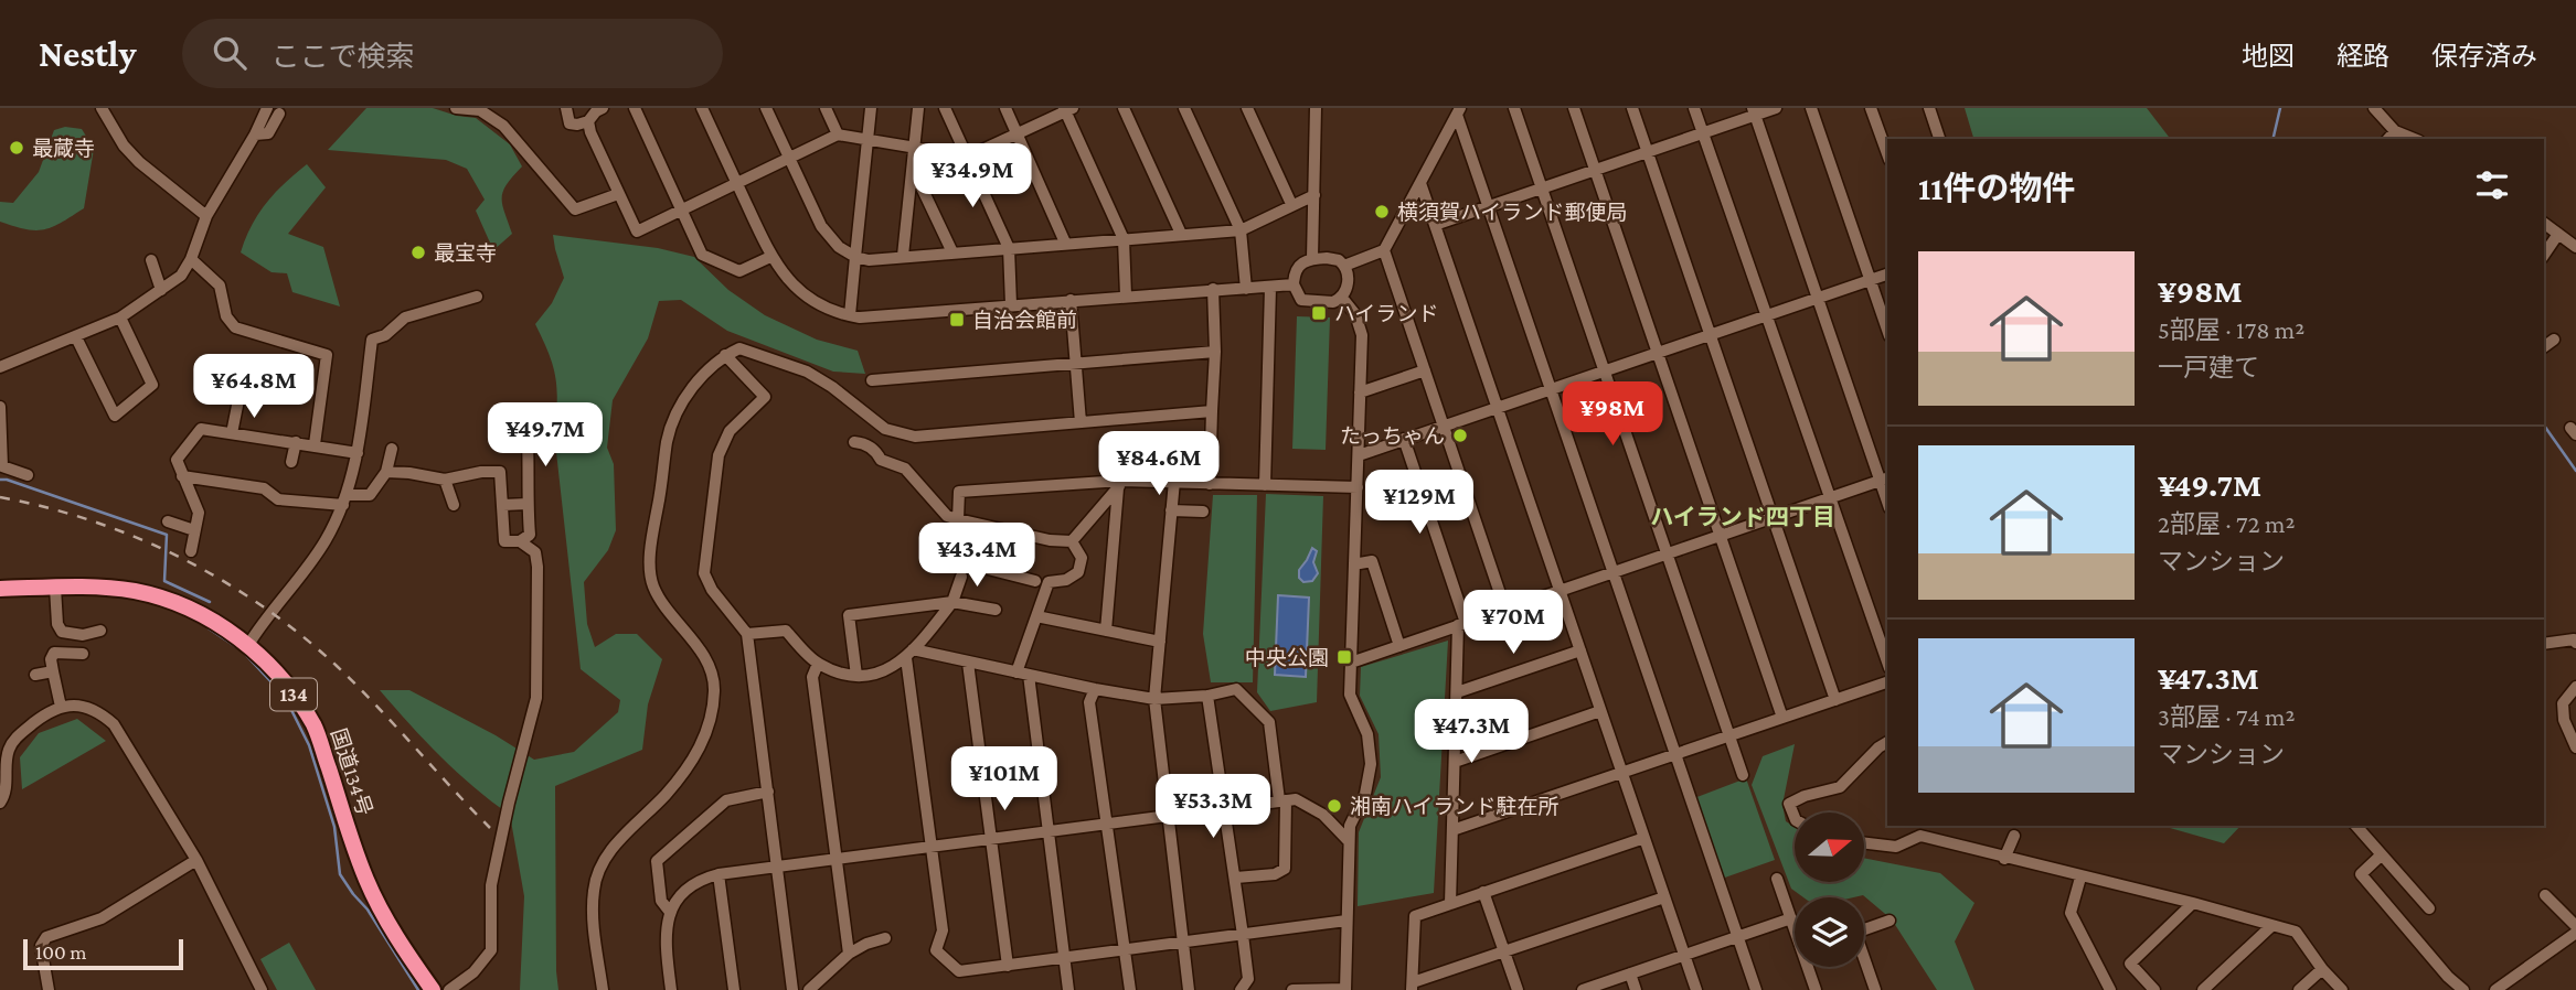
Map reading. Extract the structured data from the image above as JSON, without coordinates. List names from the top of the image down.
{
  "streets": {
    "highway": ["134", "国道134号"]
  },
  "districts": ["ハイランド四丁目"],
  "places": {
    "other": [
      "最蔵寺",
      "横須賀ハイランド郵便局",
      "最宝寺",
      "たっちゃん",
      "湘南ハイランド駐在所"
    ],
    "transit": ["ハイランド", "自治会館前", "中央公園"]
  },
  "scale_bar": "100 m",
  "north": "right",
  "page": {
    "header": "Nestly",
    "search": "ここで検索",
    "nav": ["地図", "経路", "保存済み"],
    "heading": "11件の物件",
    "price": [
      "¥34.9M",
      "¥64.8M",
      "¥98M",
      "¥49.7M",
      "¥84.6M",
      "¥129M",
      "¥43.4M",
      "¥70M",
      "¥47.3M",
      "¥101M",
      "¥53.3M"
    ],
    "list": [
      {
        "name": "¥98M",
        "note": "5部屋 · 178 m² · 一戸建て"
      },
      {
        "name": "¥49.7M",
        "note": "2部屋 · 72 m² · マンション"
      },
      {
        "name": "¥47.3M",
        "note": "3部屋 · 74 m² · マンション"
      }
    ],
    "scale": "100 m"
  }
}
